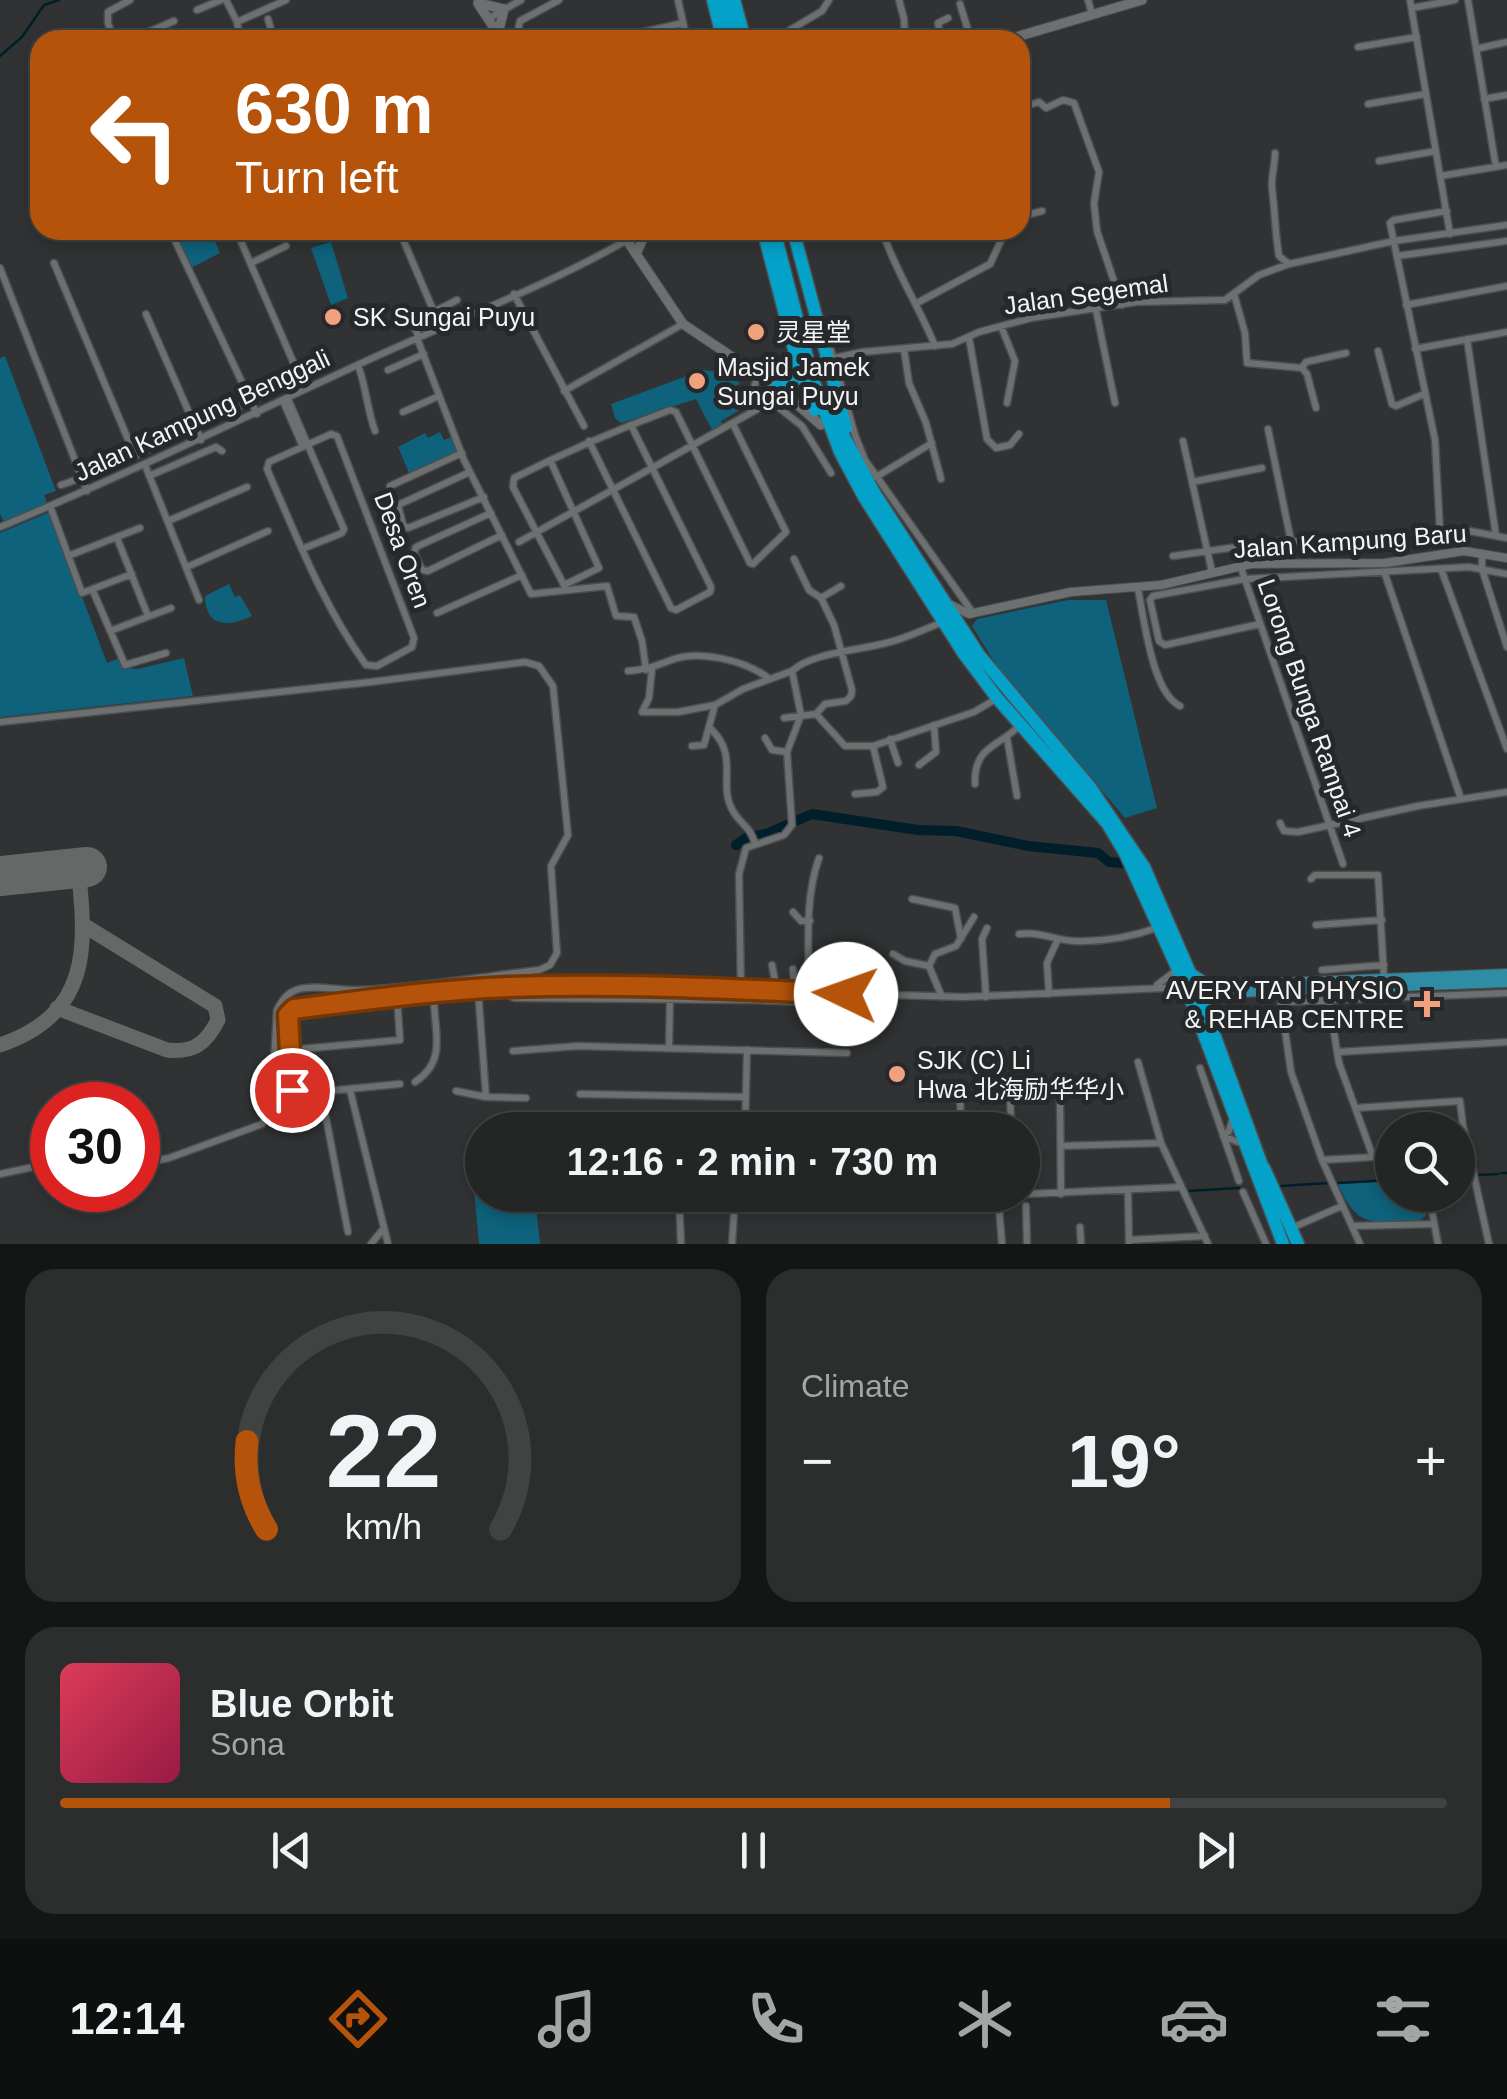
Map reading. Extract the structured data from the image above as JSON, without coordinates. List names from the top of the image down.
{
  "streets": {
    "street": [
      "Jalan Segemal",
      "Jalan Kampung Benggali",
      "Jalan Kampung Baru",
      "Desa Oren",
      "Lorong Bunga Rampai 4"
    ]
  },
  "crossings": [
    ["Jalan Kampung Benggali", "Desa Oren"],
    ["Jalan Kampung Baru", "Lorong Bunga Rampai 4"]
  ],
  "places": {
    "other": [
      "SK Sungai Puyu",
      "灵星堂",
      "Masjid Jamek Sungai Puyu",
      "SJK (C) Li Hwa 北海励华华小"
    ],
    "health": ["AVERY TAN PHYSIO & REHAB CENTRE"]
  },
  "page": {
    "turn": ["630 m", "Turn left"],
    "limit": "30",
    "trip": "12:16 · 2 min · 730 m",
    "tile": "Climate",
    "heat": ["−", "19°", "+"],
    "song": ["Blue Orbit", "Sona"],
    "tabs": "12:14",
    "gauge": ["22", "km/h"]
  }
}
